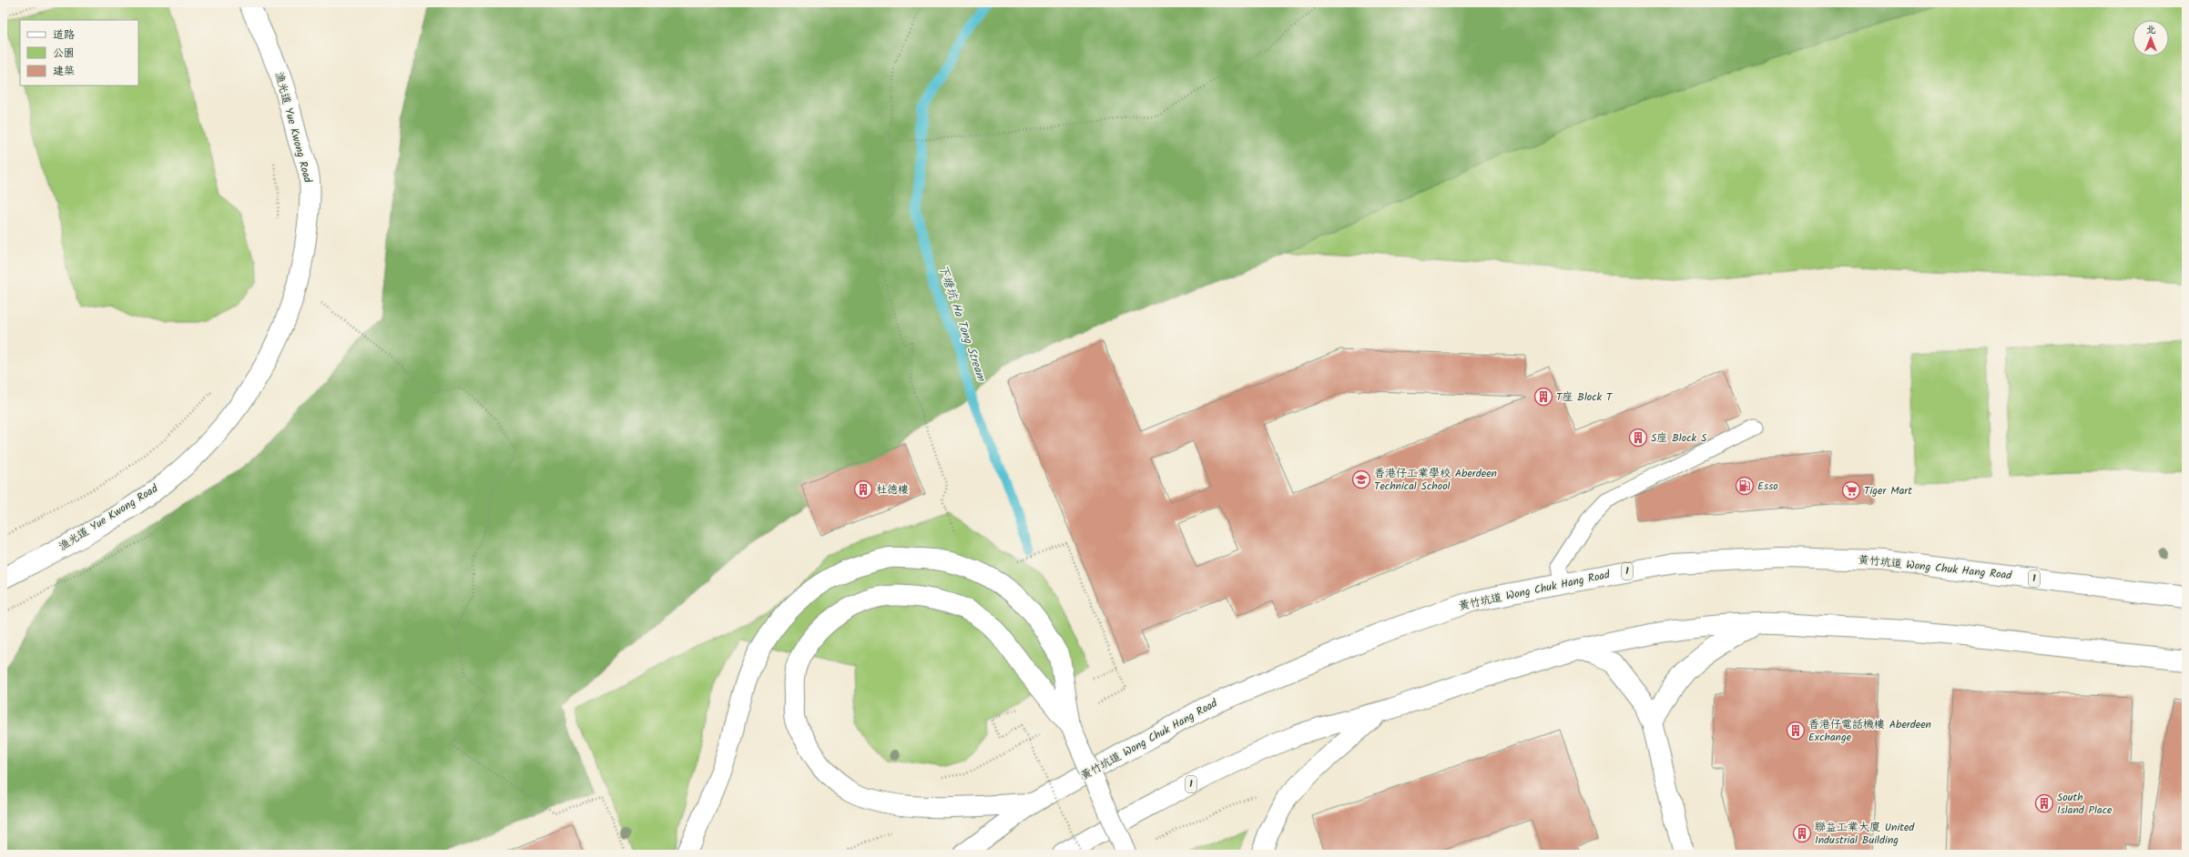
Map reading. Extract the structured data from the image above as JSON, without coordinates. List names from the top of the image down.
{
  "streets": {
    "main road": ["漁光道 Yue Kwong Road", "黃竹坑道 Wong Chuk Hang Road", "1"]
  },
  "crossings": [
    ["黃竹坑道 Wong Chuk Hang Road", "1"]
  ],
  "water": ["下塘坑 Ha Tong Stream"],
  "places": {
    "building": [
      "T座 Block T",
      "S座 Block S",
      "杜德樓",
      "香港仔電話機樓 Aberdeen Exchange",
      "South Island Place",
      "聯益工業大廈 United Industrial Building"
    ],
    "school or university": ["香港仔工業學校 Aberdeen Technical School"],
    "fuel station": ["Esso"],
    "supermarket": ["Tiger Mart"]
  },
  "legend": ["道路", "公園", "建築"],
  "north": "top"
}
